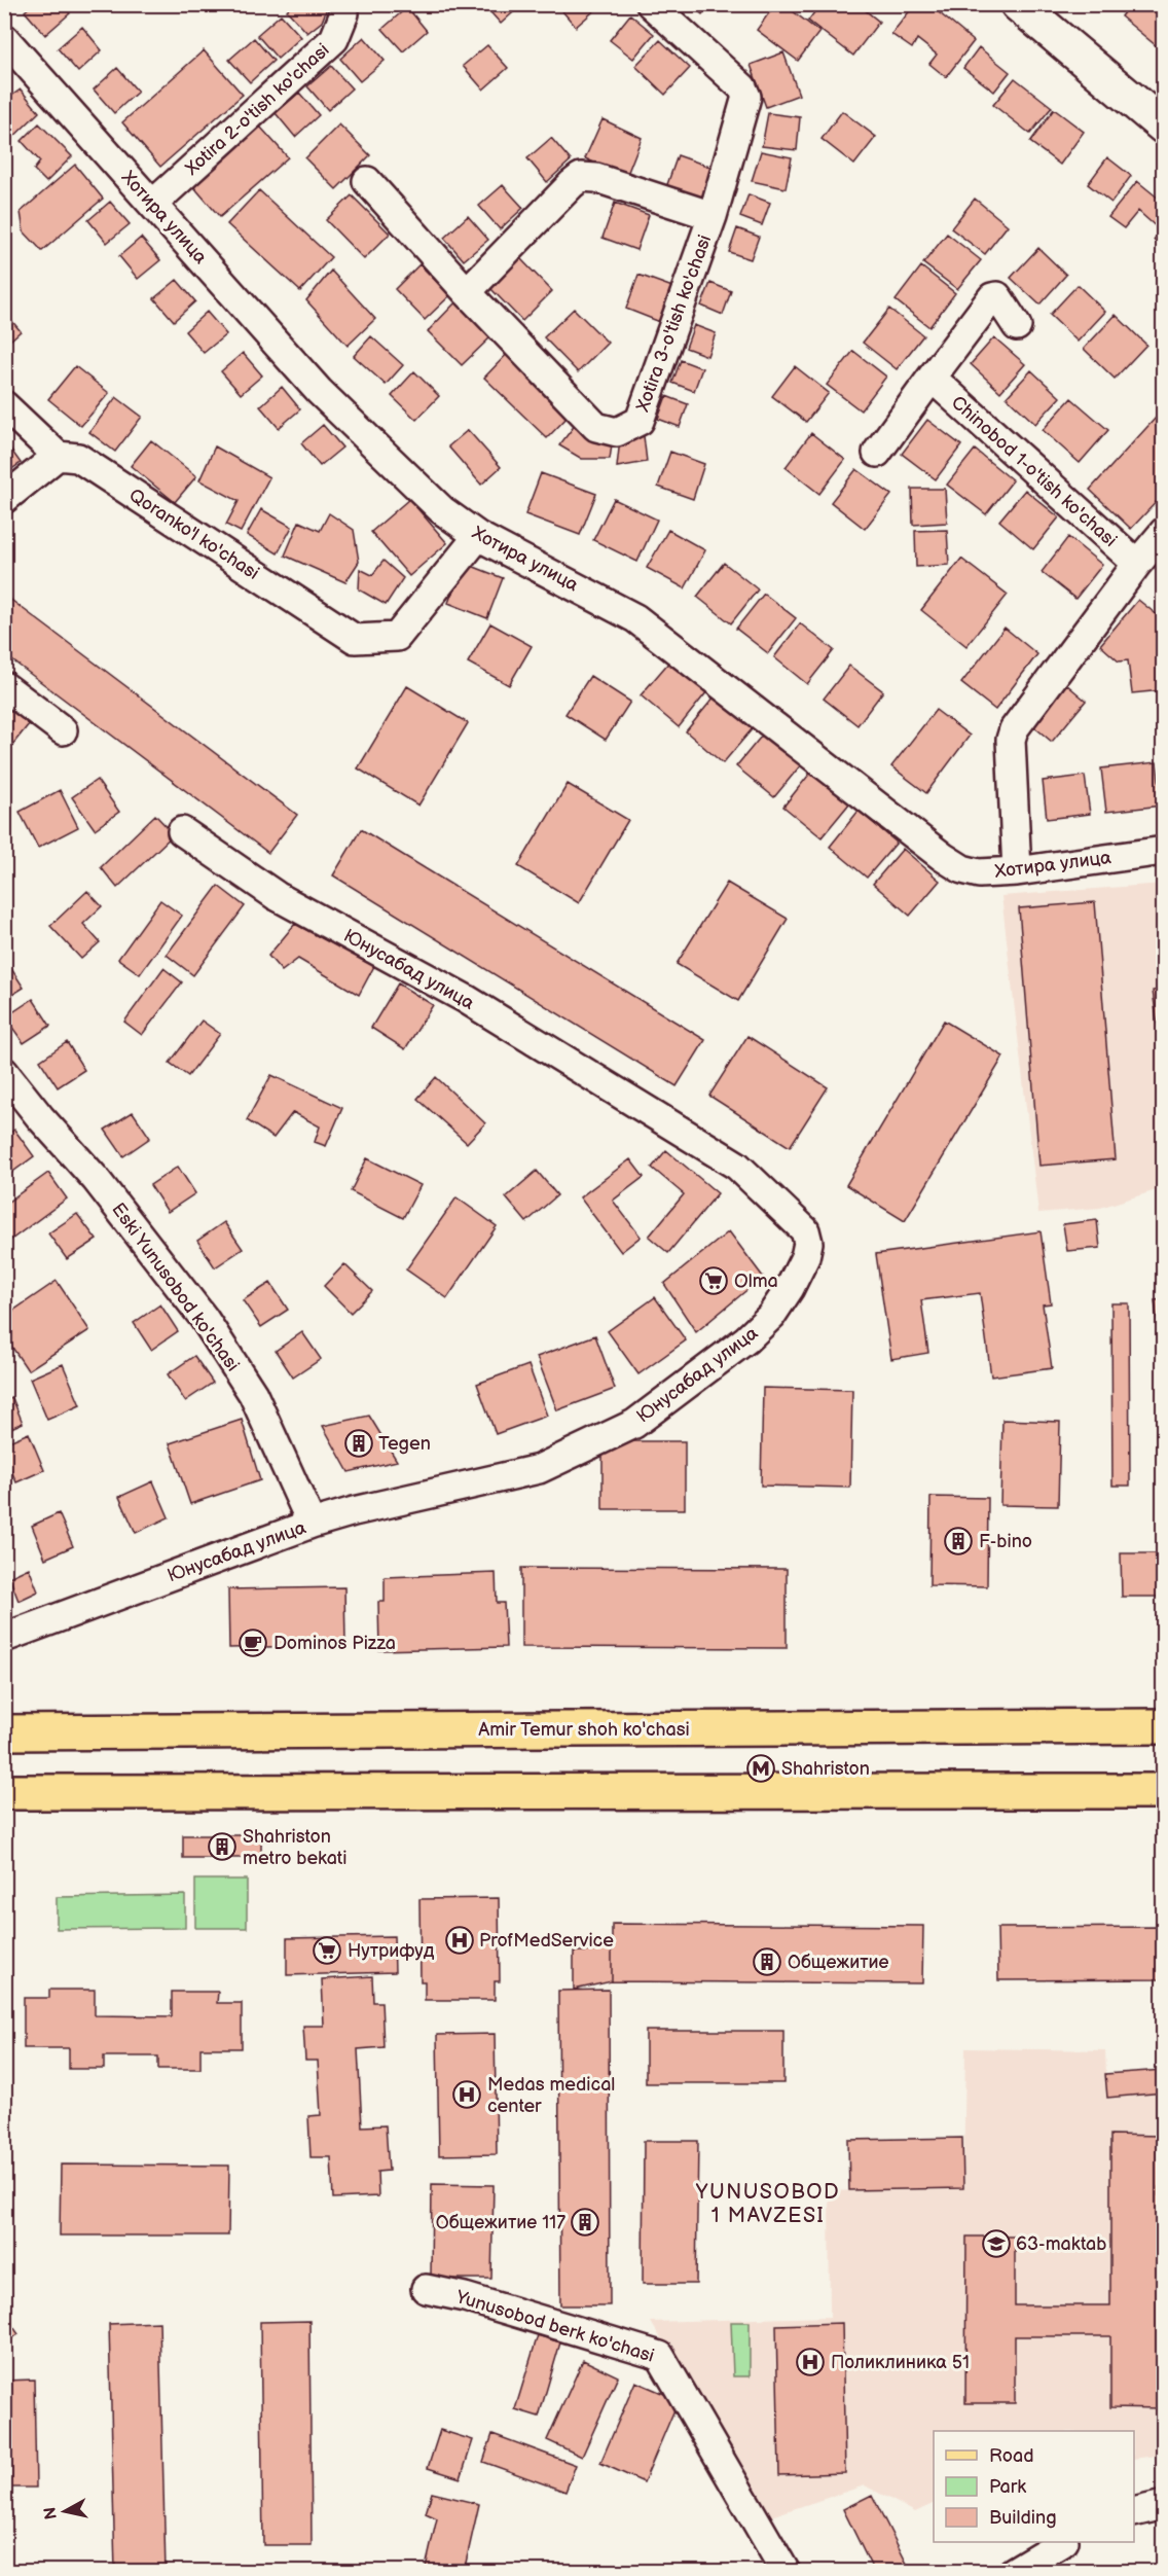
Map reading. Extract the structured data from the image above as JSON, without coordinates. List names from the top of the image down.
{
  "streets": {
    "main road": ["Amir Temur shoh ko'chasi"],
    "street": [
      "Xotira 2-o'tish ko'chasi",
      "Хотира улица",
      "Xotira 3-o'tish ko'chasi",
      "Chinobod 1-o'tish ko'chasi",
      "Qoranko'l ko'chasi",
      "Юнусабад улица",
      "Eski Yunusobod ko'chasi",
      "Yunusobod berk ko'chasi"
    ]
  },
  "crossings": [
    ["Xotira 2-o'tish ko'chasi", "Хотира улица"],
    ["Хотира улица", "Qoranko'l ko'chasi"],
    ["Юнусабад улица", "Eski Yunusobod ko'chasi"]
  ],
  "districts": ["YUNUSOBOD 1 MAVZESI"],
  "places": {
    "supermarket": ["Olma", "Нутрифуд"],
    "building": [
      "Tegen",
      "F-bino",
      "Shahriston metro bekati",
      "Общежитие",
      "Общежитие 117"
    ],
    "cafe": ["Dominos Pizza"],
    "metro station": ["Shahriston"],
    "hospital": ["ProfMedService", "Medas medical center", "Поликлиника 51"],
    "school or university": ["63-maktab"]
  },
  "legend": ["Road", "Park", "Building"],
  "north": "left"
}
